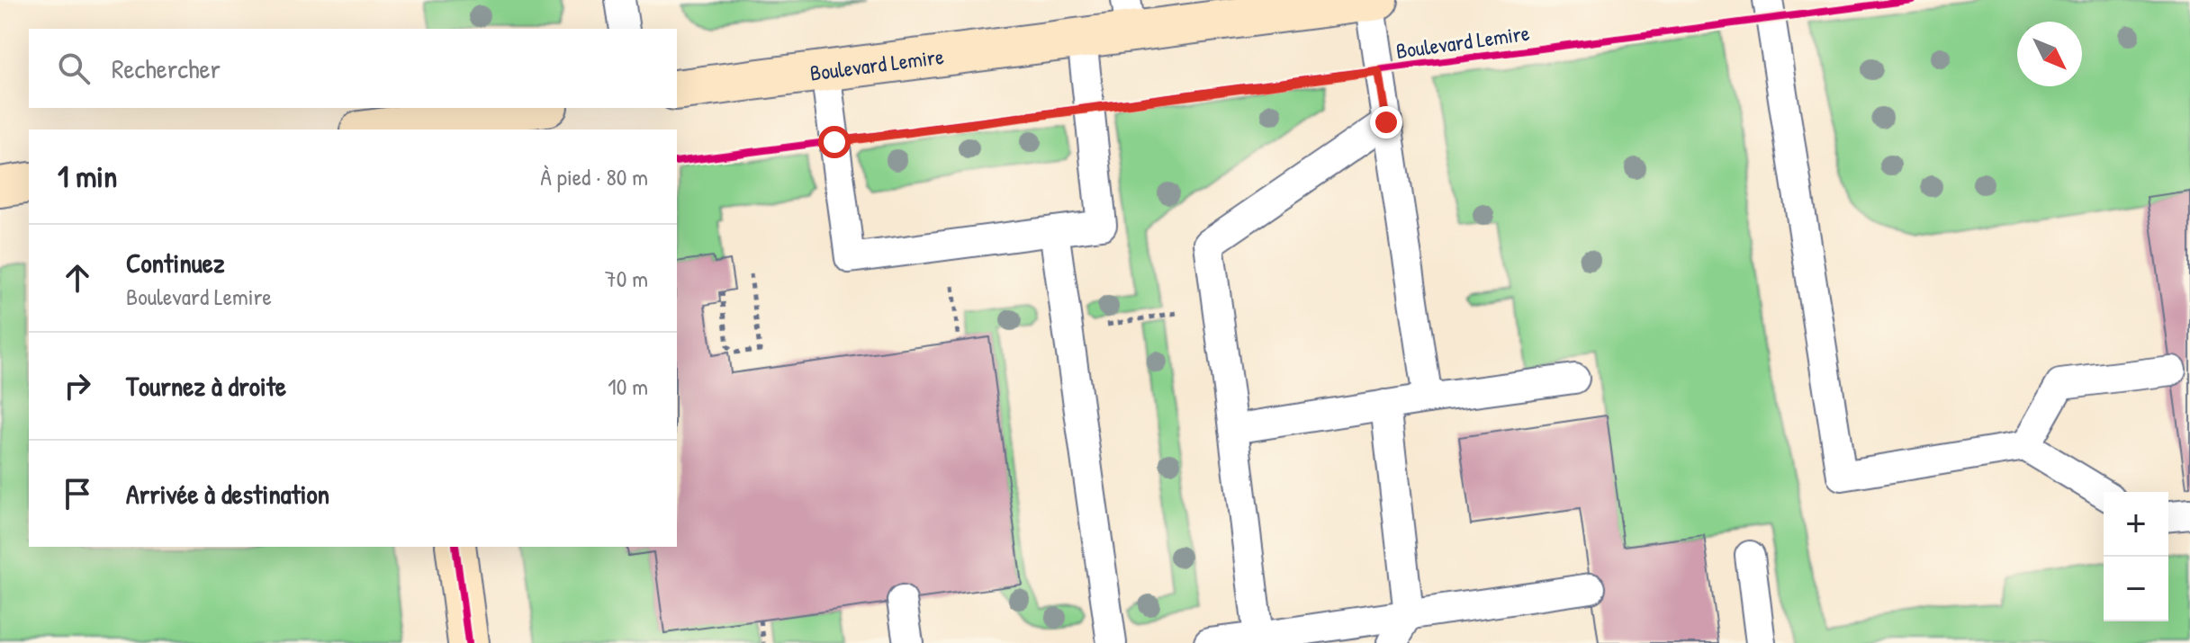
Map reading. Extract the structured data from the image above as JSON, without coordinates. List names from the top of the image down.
{
  "streets": {
    "main road": ["Boulevard Lemire"]
  },
  "north": "bottom right",
  "page": {
    "search": "Rechercher",
    "heading": ["1 min", "À pied · 80 m"],
    "list": [
      ["Continuez", "Boulevard Lemire", "70 m"],
      ["Tournez à droite", "10 m"],
      "Arrivée à destination"
    ],
    "map_buttons": ["+", "−"]
  }
}
